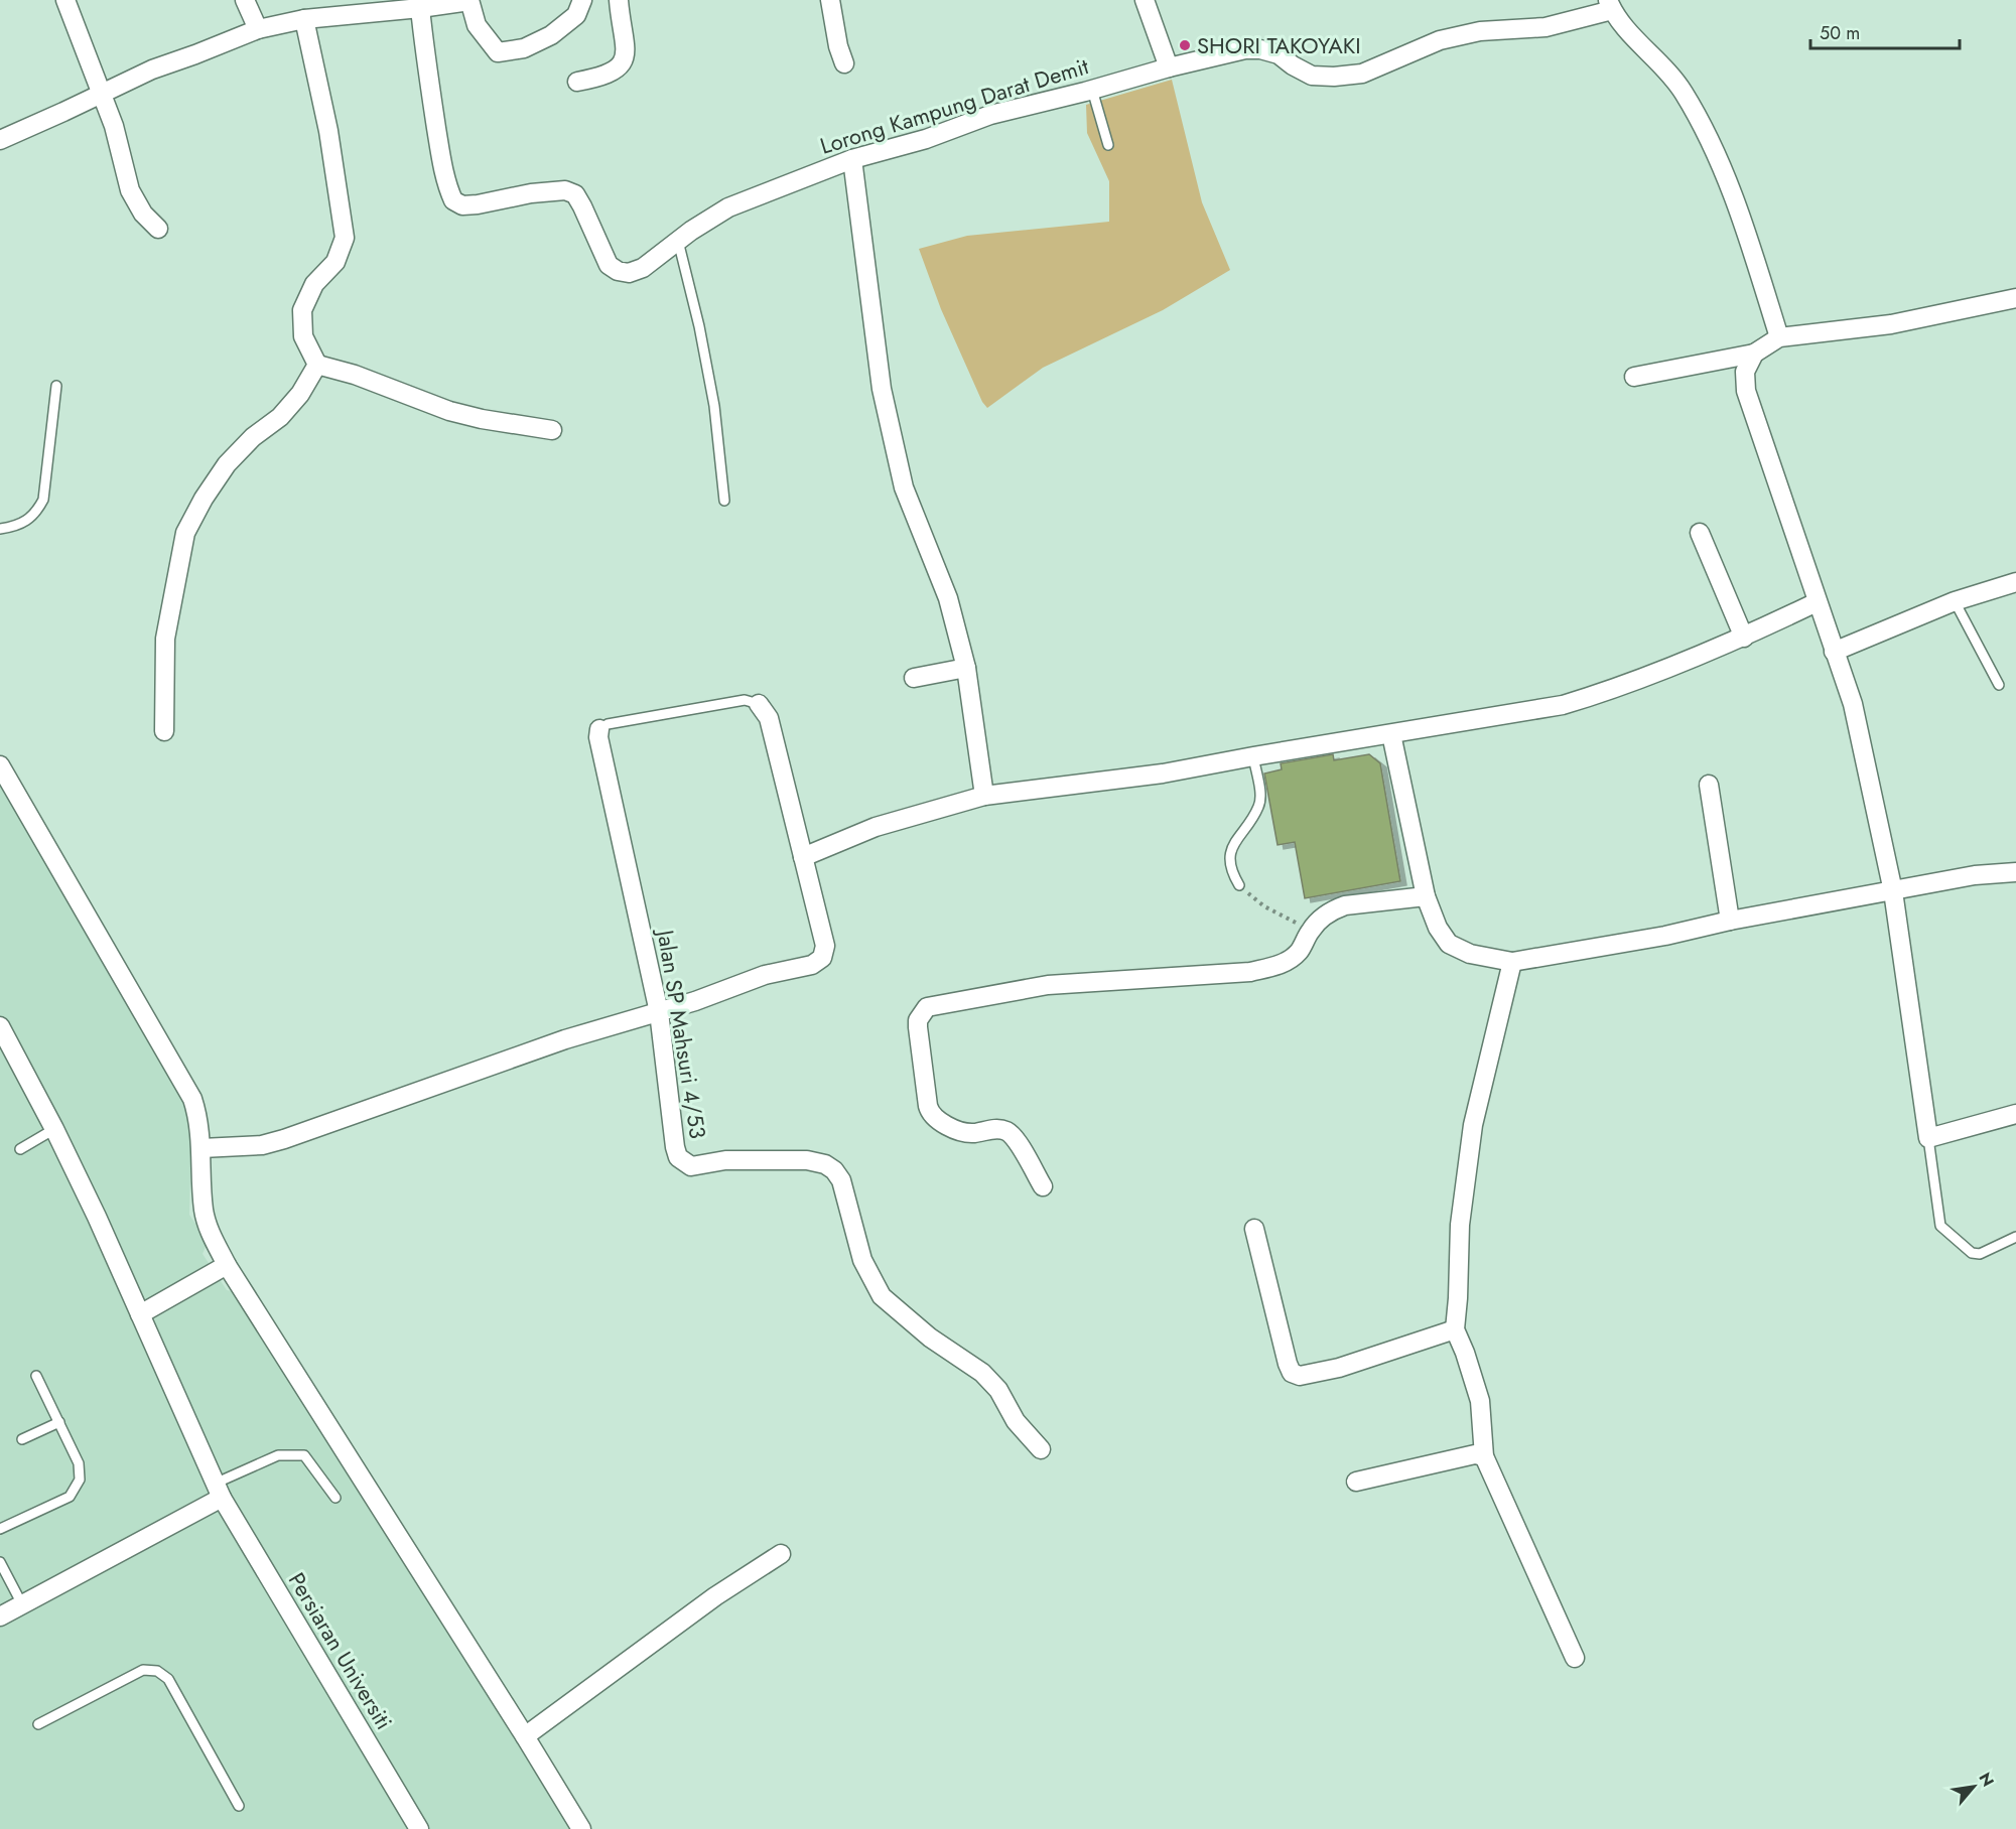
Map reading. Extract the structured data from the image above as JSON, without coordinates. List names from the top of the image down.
{
  "streets": {
    "street": ["Lorong Kampung Darat Demit", "Jalan SP Mahsuri 4/53", "Persiaran Universiti"]
  },
  "places": ["SHORI TAKOYAKI"],
  "scale_bar": "50 m",
  "north": "top right"
}
